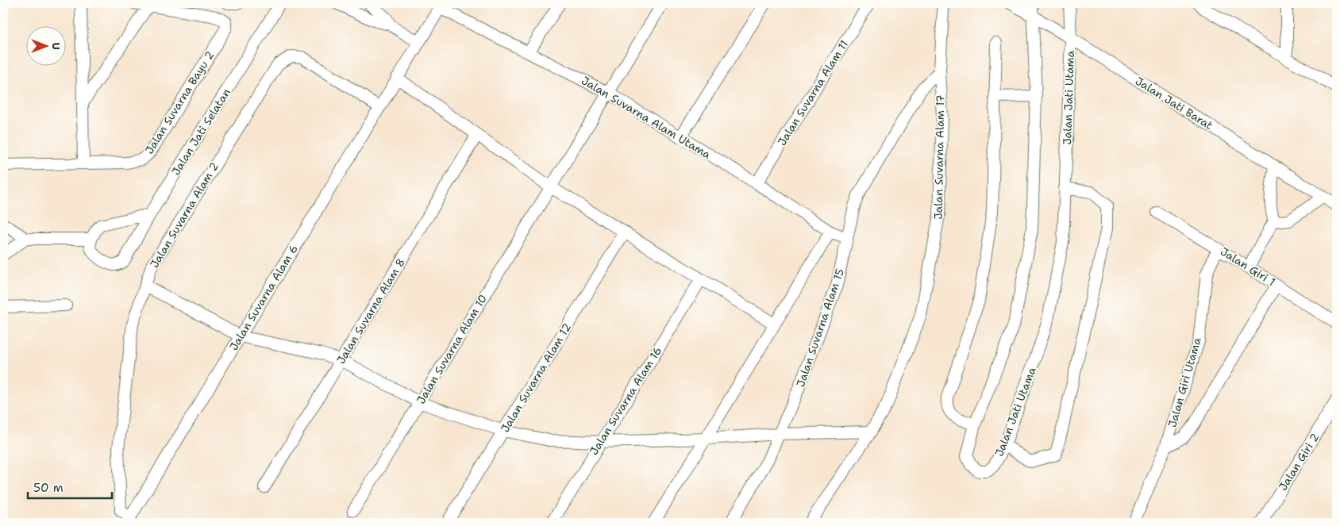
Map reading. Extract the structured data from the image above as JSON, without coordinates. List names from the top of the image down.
{
  "streets": {
    "street": [
      "Jalan Suvarna Alam 11",
      "Jalan Jati Utama",
      "Jalan Suvarna Bayu 2",
      "Jalan Jati Barat",
      "Jalan Suvarna Alam Utama",
      "Jalan Jati Selatan",
      "Jalan Suvarna Alam 17",
      "Jalan Suvarna Alam 2",
      "Jalan Giri 1",
      "Jalan Suvarna Alam 6",
      "Jalan Suvarna Alam 8",
      "Jalan Suvarna Alam 15",
      "Jalan Suvarna Alam 10",
      "Jalan Suvarna Alam 12",
      "Jalan Giri Utama",
      "Jalan Suvarna Alam 16",
      "Jalan Giri 2"
    ]
  },
  "crossings": [
    ["Jalan Suvarna Alam 11", "Jalan Suvarna Alam Utama"],
    ["Jalan Jati Utama", "Jalan Jati Barat"],
    ["Jalan Suvarna Alam Utama", "Jalan Suvarna Alam 6"],
    ["Jalan Suvarna Alam Utama", "Jalan Suvarna Alam 15"],
    ["Jalan Suvarna Alam Utama", "Jalan Suvarna Alam 10"],
    ["Jalan Suvarna Alam 17", "Jalan Suvarna Alam 15"],
    ["Jalan Suvarna Alam 2", "Jalan Suvarna Alam 6"],
    ["Jalan Giri 1", "Jalan Giri Utama"]
  ],
  "scale_bar": "50 m",
  "north": "right"
}
